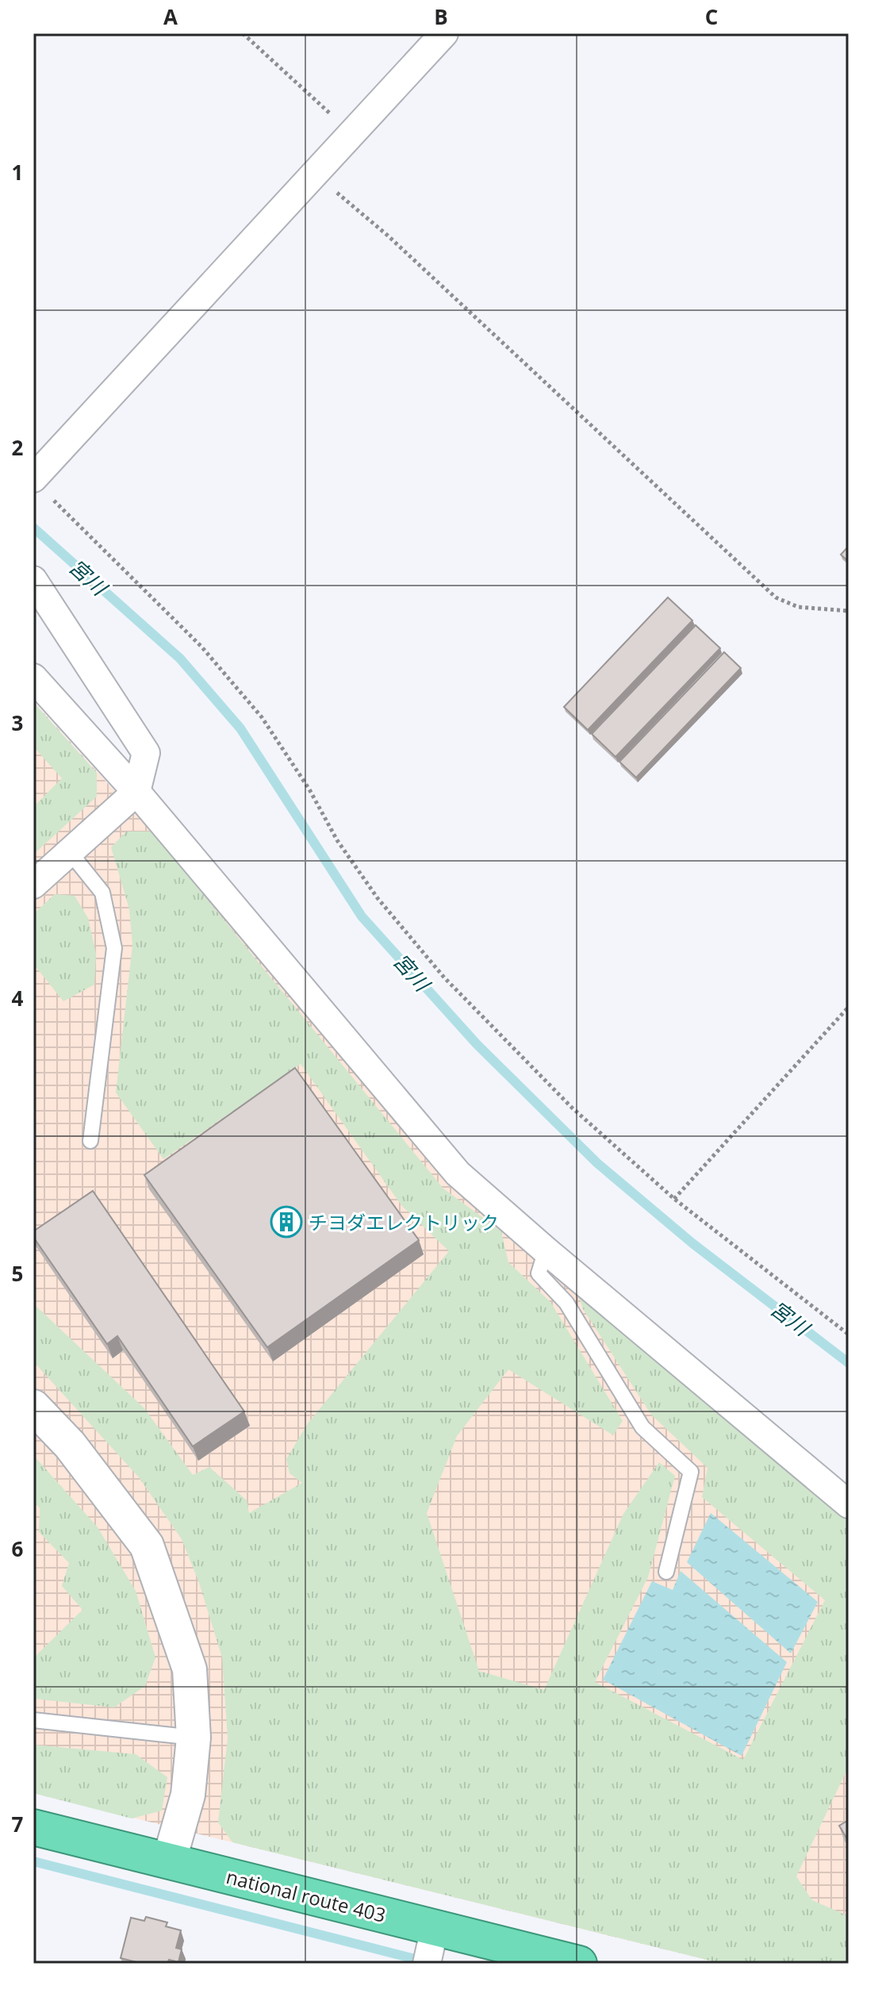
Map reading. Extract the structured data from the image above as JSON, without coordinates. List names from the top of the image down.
{
  "streets": {
    "highway": ["national route 403"]
  },
  "water": ["宮川"],
  "places": {
    "building": ["チヨダエレクトリック"]
  },
  "grid": {
    "columns": ["A", "B", "C"],
    "rows": [
      "1",
      "2",
      "3",
      "4",
      "5",
      "6",
      "7"
    ]
  }
}
